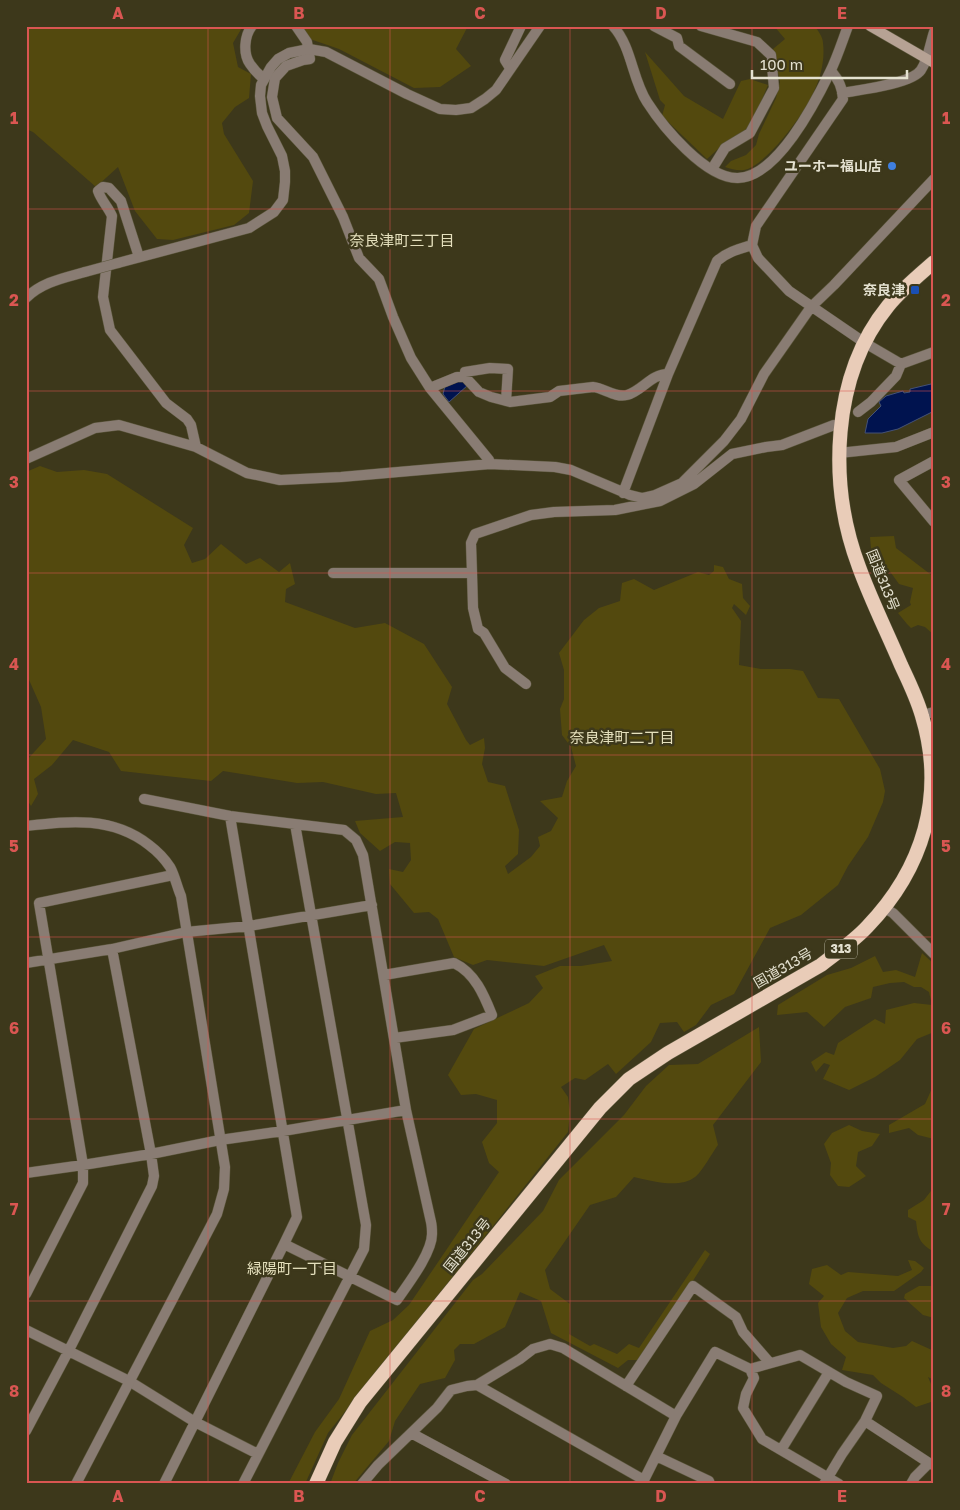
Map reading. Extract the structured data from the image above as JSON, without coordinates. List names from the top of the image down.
{
  "streets": {
    "highway": ["国道313号", "313"]
  },
  "districts": ["奈良津町三丁目", "奈良津町二丁目", "緑陽町一丁目"],
  "places": {
    "other": ["ユーホー福山店"],
    "transit": ["奈良津"]
  },
  "scale_bar": "100 m",
  "grid": {
    "columns": [
      "A",
      "B",
      "C",
      "D",
      "E"
    ],
    "rows": [
      "1",
      "2",
      "3",
      "4",
      "5",
      "6",
      "7",
      "8"
    ]
  }
}
